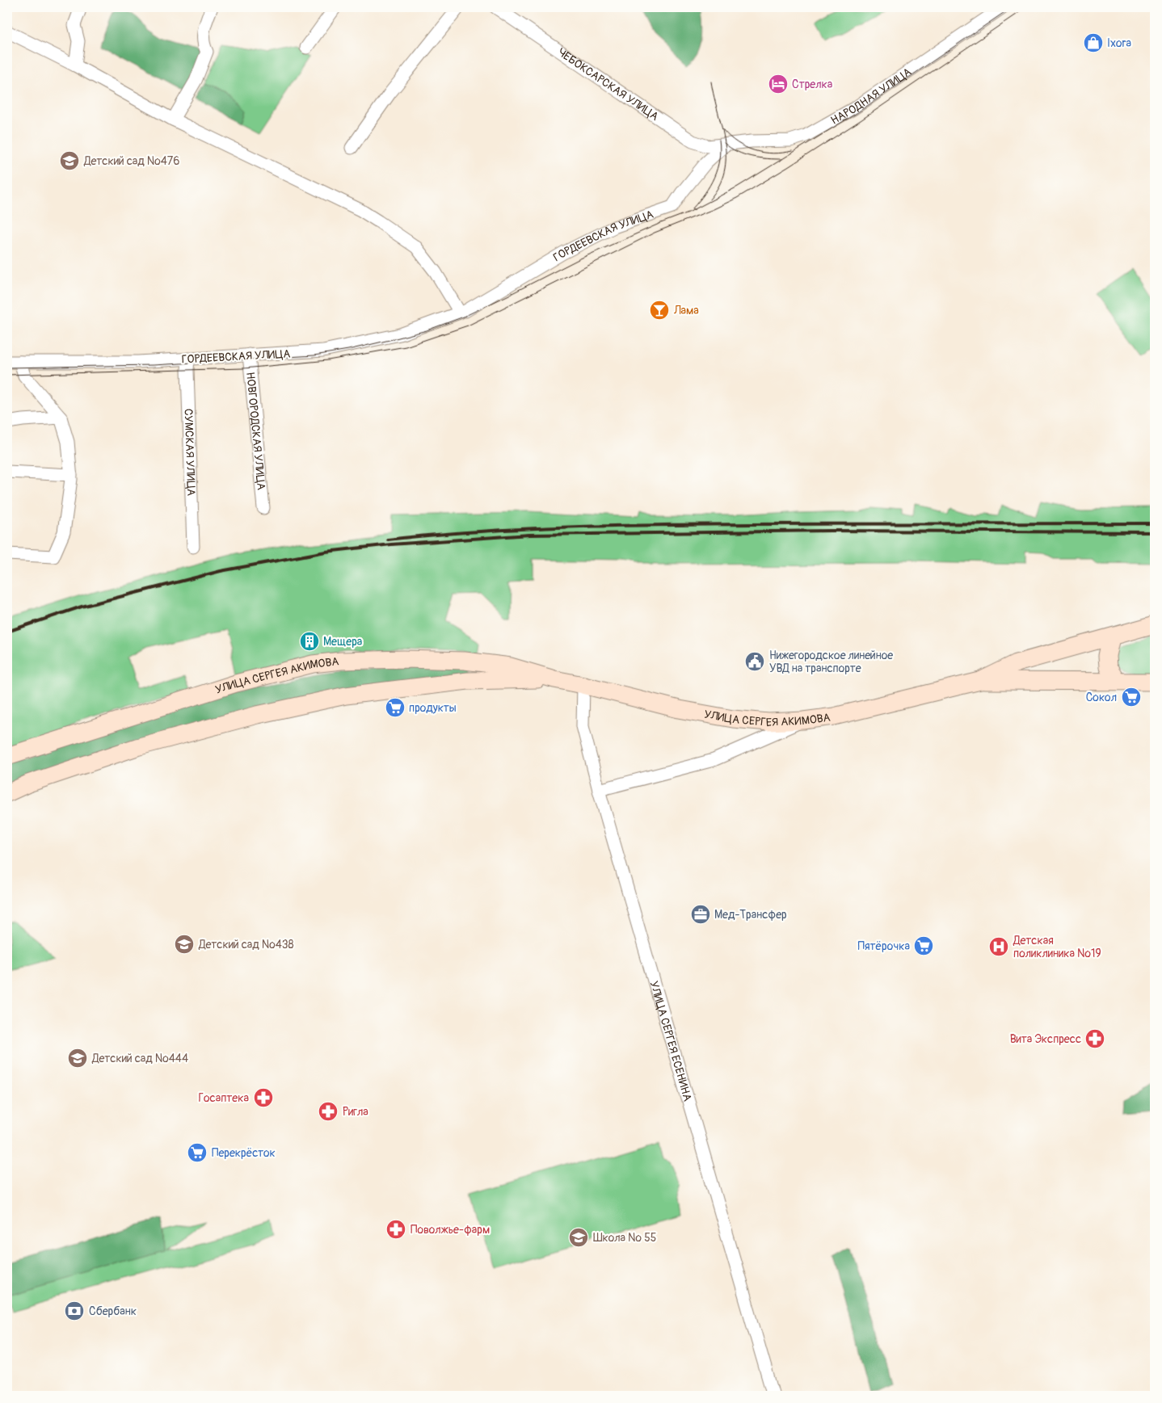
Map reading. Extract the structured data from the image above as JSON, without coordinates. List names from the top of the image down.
{
  "streets": {
    "main road": ["УЛИЦА СЕРГЕЯ АКИМОВА"],
    "street": [
      "ЧЕБОКСАРСКАЯ УЛИЦА",
      "НАРОДНАЯ УЛИЦА",
      "ГОРДЕЕВСКАЯ УЛИЦА",
      "НОВГОРОДСКАЯ УЛИЦА",
      "СУМСКАЯ УЛИЦА",
      "УЛИЦА СЕРГЕЯ ЕСЕНИНА"
    ]
  },
  "crossings": [
    ["ЧЕБОКСАРСКАЯ УЛИЦА", "НАРОДНАЯ УЛИЦА"],
    ["ЧЕБОКСАРСКАЯ УЛИЦА", "ГОРДЕЕВСКАЯ УЛИЦА"],
    ["НАРОДНАЯ УЛИЦА", "ГОРДЕЕВСКАЯ УЛИЦА"],
    ["ГОРДЕЕВСКАЯ УЛИЦА", "НОВГОРОДСКАЯ УЛИЦА"],
    ["ГОРДЕЕВСКАЯ УЛИЦА", "СУМСКАЯ УЛИЦА"],
    ["УЛИЦА СЕРГЕЯ АКИМОВА", "УЛИЦА СЕРГЕЯ ЕСЕНИНА"]
  ],
  "places": {
    "shop": ["Ixora"],
    "hotel": ["Стрелка"],
    "school or university": [
      "Детский сад №476",
      "Детский сад №438",
      "Детский сад №444",
      "Школа № 55"
    ],
    "bar": ["Лама"],
    "building": ["Мещера"],
    "public building": ["Нижегородское линейное УВД на транспорте"],
    "supermarket": [
      "Сокол",
      "продукты",
      "Пятёрочка",
      "Перекрёсток"
    ],
    "office": ["Мед-Трансфер"],
    "hospital": ["Детская поликлиника №19"],
    "pharmacy": [
      "Вита Экспресс",
      "Госаптека",
      "Ригла",
      "Поволжье-фарм"
    ],
    "bank": ["Сбербанк"]
  }
}
